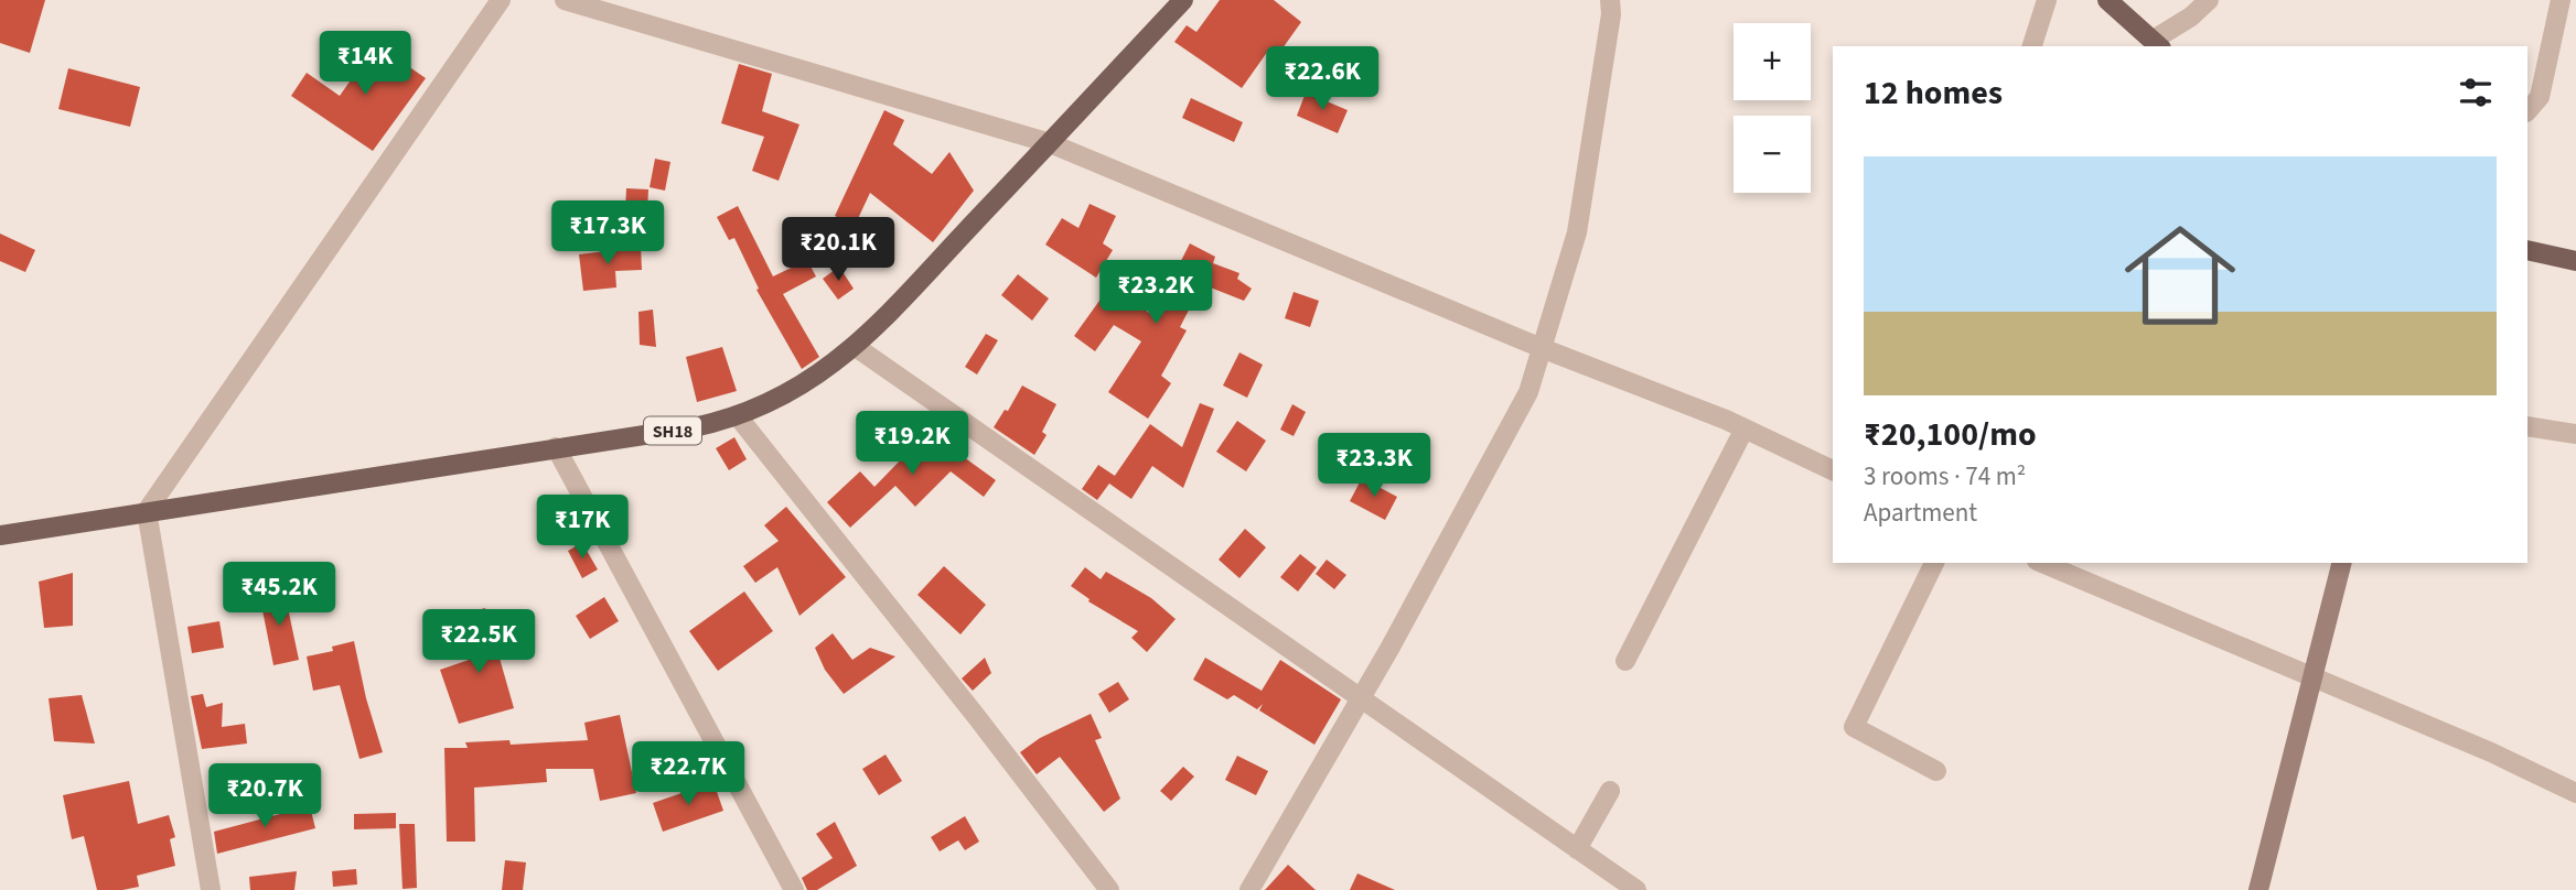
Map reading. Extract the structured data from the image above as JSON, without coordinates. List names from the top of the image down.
{
  "streets": {
    "main road": ["SH18"]
  },
  "page": {
    "map_buttons": ["+", "−"],
    "price": [
      "₹14K",
      "₹22.6K",
      "₹17.3K",
      "₹20.1K",
      "₹23.2K",
      "₹19.2K",
      "₹23.3K",
      "₹17K",
      "₹45.2K",
      "₹22.5K",
      "₹22.7K",
      "₹20.7K"
    ],
    "heading": "12 homes",
    "list": [
      {
        "name": "₹20,100/mo",
        "note": "3 rooms · 74 m² · Apartment"
      }
    ]
  }
}
